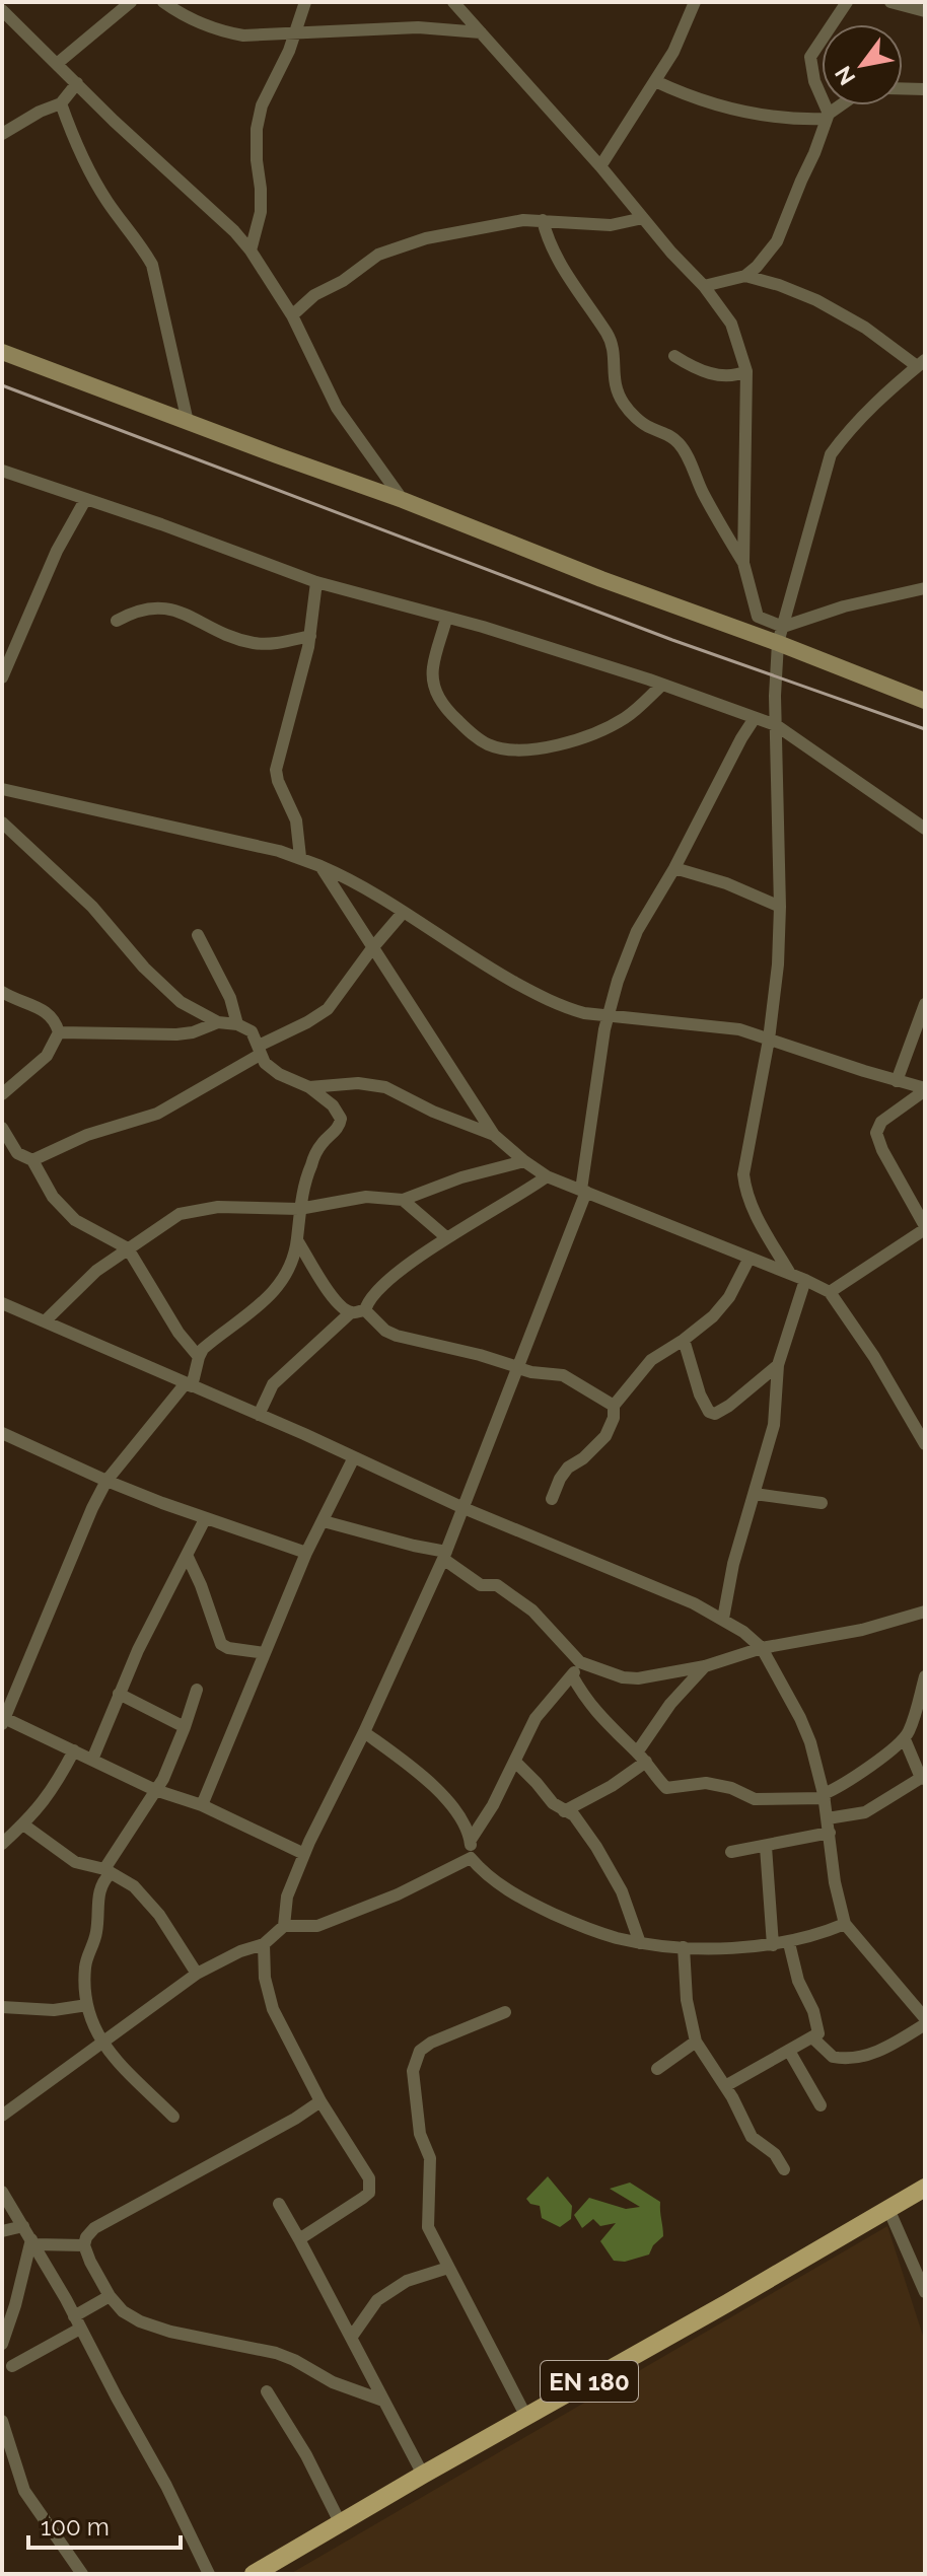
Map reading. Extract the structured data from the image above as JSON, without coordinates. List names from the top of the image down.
{
  "streets": {
    "main road": ["EN 180"]
  },
  "scale_bar": "100 m",
  "north": "bottom left"
}
